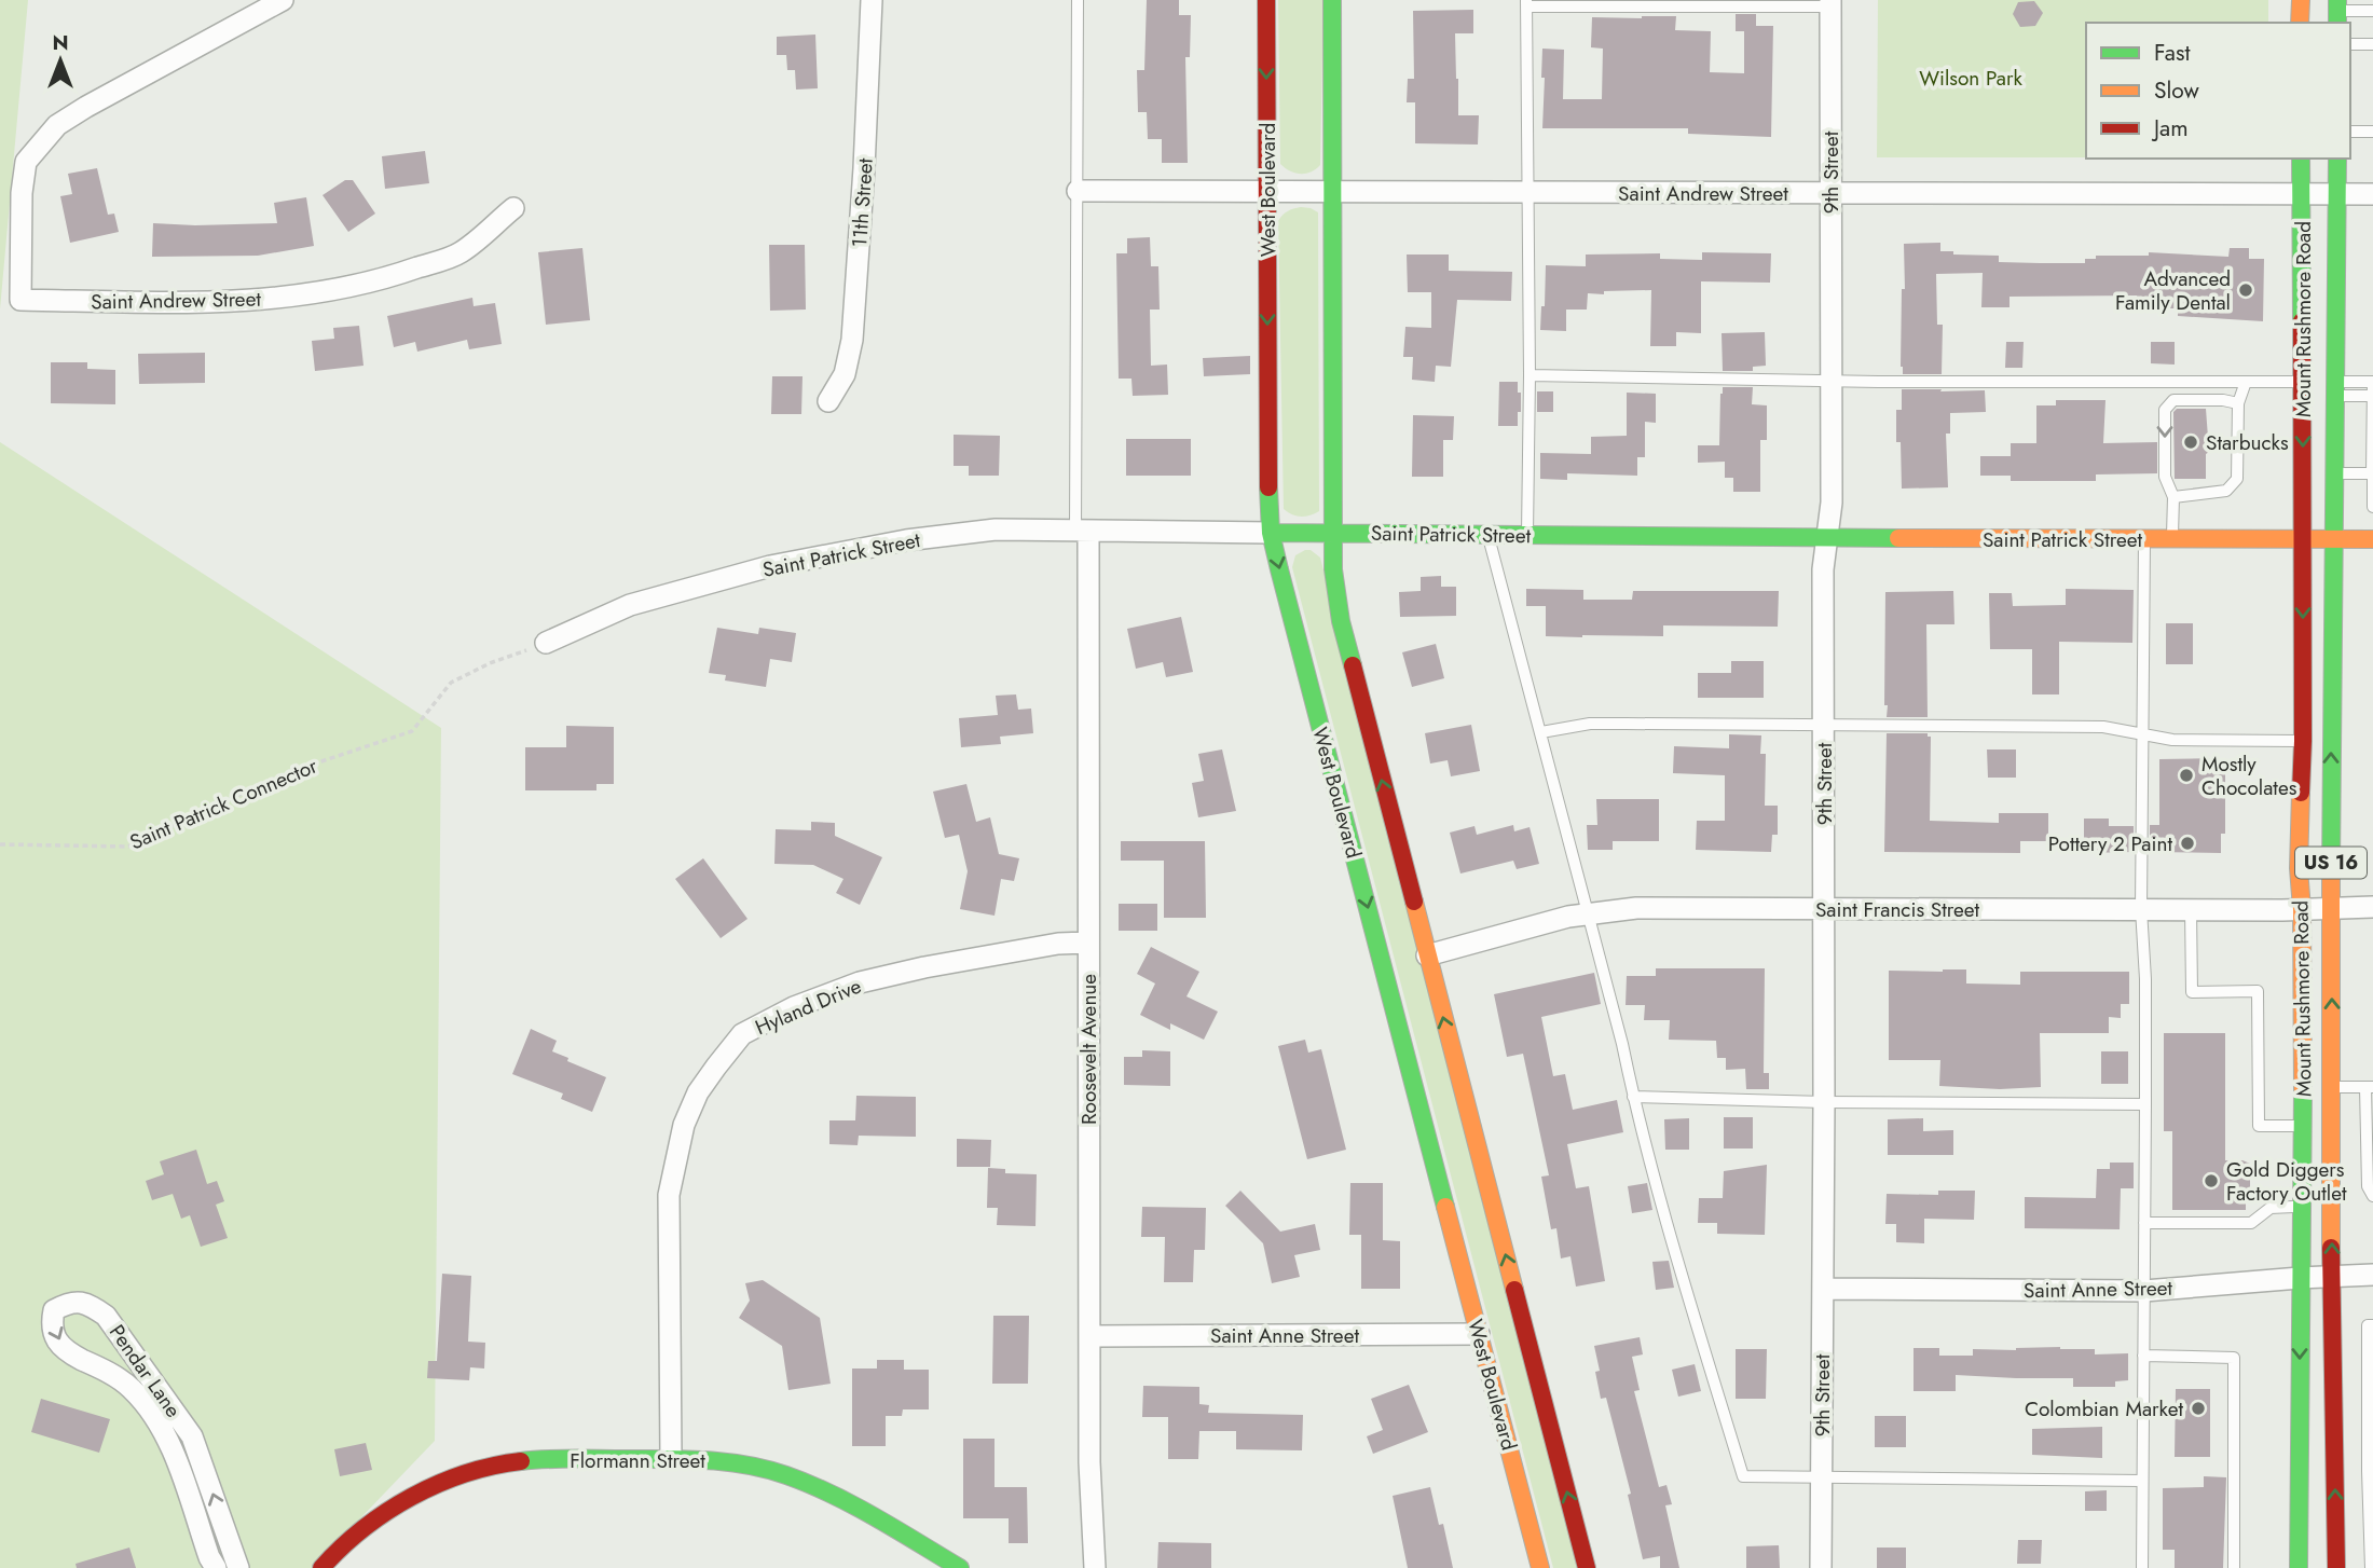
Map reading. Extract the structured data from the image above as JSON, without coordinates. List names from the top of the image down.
{
  "streets": {
    "main road": [
      "West Boulevard",
      "Mount Rushmore Road",
      "Saint Patrick Street",
      "US 16",
      "Flormann Street"
    ],
    "street": [
      "9th Street",
      "Saint Andrew Street",
      "11th Street",
      "Saint Francis Street",
      "Hyland Drive",
      "Roosevelt Avenue",
      "Saint Anne Street",
      "Pendar Lane"
    ],
    "path": ["Saint Patrick Connector"]
  },
  "crossings": [
    ["9th Street", "Saint Andrew Street"],
    ["9th Street", "Saint Patrick Street"],
    ["9th Street", "Saint Francis Street"],
    ["9th Street", "Saint Anne Street"],
    ["West Boulevard", "Saint Andrew Street"],
    ["West Boulevard", "Saint Patrick Street"],
    ["West Boulevard", "Saint Anne Street"],
    ["Saint Andrew Street", "Mount Rushmore Road"],
    ["Mount Rushmore Road", "Saint Patrick Street"],
    ["Mount Rushmore Road", "Saint Francis Street"],
    ["Mount Rushmore Road", "Saint Anne Street"],
    ["Saint Patrick Street", "Saint Patrick Connector"],
    ["Saint Patrick Street", "Roosevelt Avenue"],
    ["Hyland Drive", "Roosevelt Avenue"],
    ["Hyland Drive", "Flormann Street"],
    ["Roosevelt Avenue", "Saint Anne Street"]
  ],
  "parks": ["Wilson Park"],
  "places": [
    "Advanced Family Dental",
    "Starbucks",
    "Mostly Chocolates",
    "Pottery 2 Paint",
    "Gold Diggers Factory Outlet",
    "Colombian Market"
  ],
  "legend": ["Fast", "Slow", "Jam"],
  "north": "top"
}
